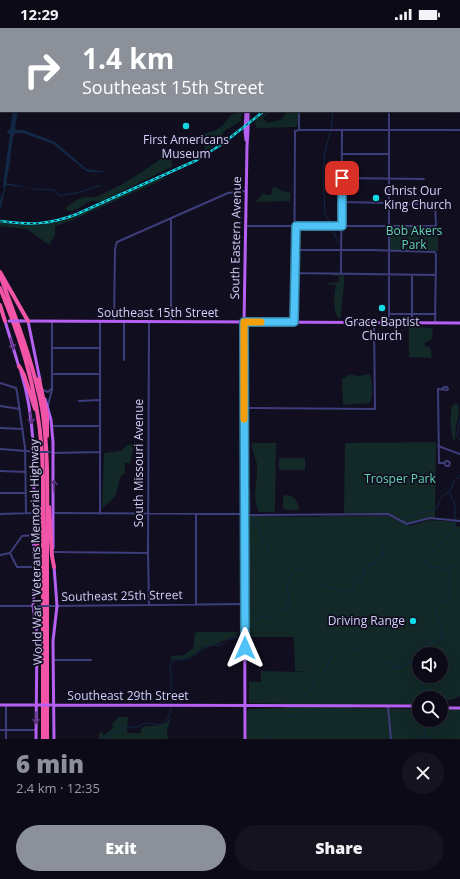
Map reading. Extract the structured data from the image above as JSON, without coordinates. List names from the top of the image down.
{
  "streets": {
    "highway": ["World War I Veterans Memorial Highway"],
    "main road": ["South Eastern Avenue", "Southeast 15th Street", "Southeast 29th Street"],
    "street": ["South Missouri Avenue", "Southeast 25th Street"]
  },
  "crossings": [
    ["South Eastern Avenue", "Southeast 15th Street"],
    ["South Eastern Avenue", "Southeast 25th Street"],
    ["South Eastern Avenue", "Southeast 29th Street"],
    ["Southeast 15th Street", "South Missouri Avenue"],
    ["South Missouri Avenue", "Southeast 25th Street"]
  ],
  "parks": ["Bob Akers Park", "Trosper Park"],
  "places": [
    "First Americans Museum",
    "Christ Our King Church",
    "Grace Baptist Church",
    "Driving Range"
  ],
  "page": {
    "status": "12:29",
    "turn": ["1.4 km", "Southeast 15th Street"],
    "heading": ["6 min", "2.4 km · 12:35"],
    "buttons": ["Exit", "Share"]
  }
}
